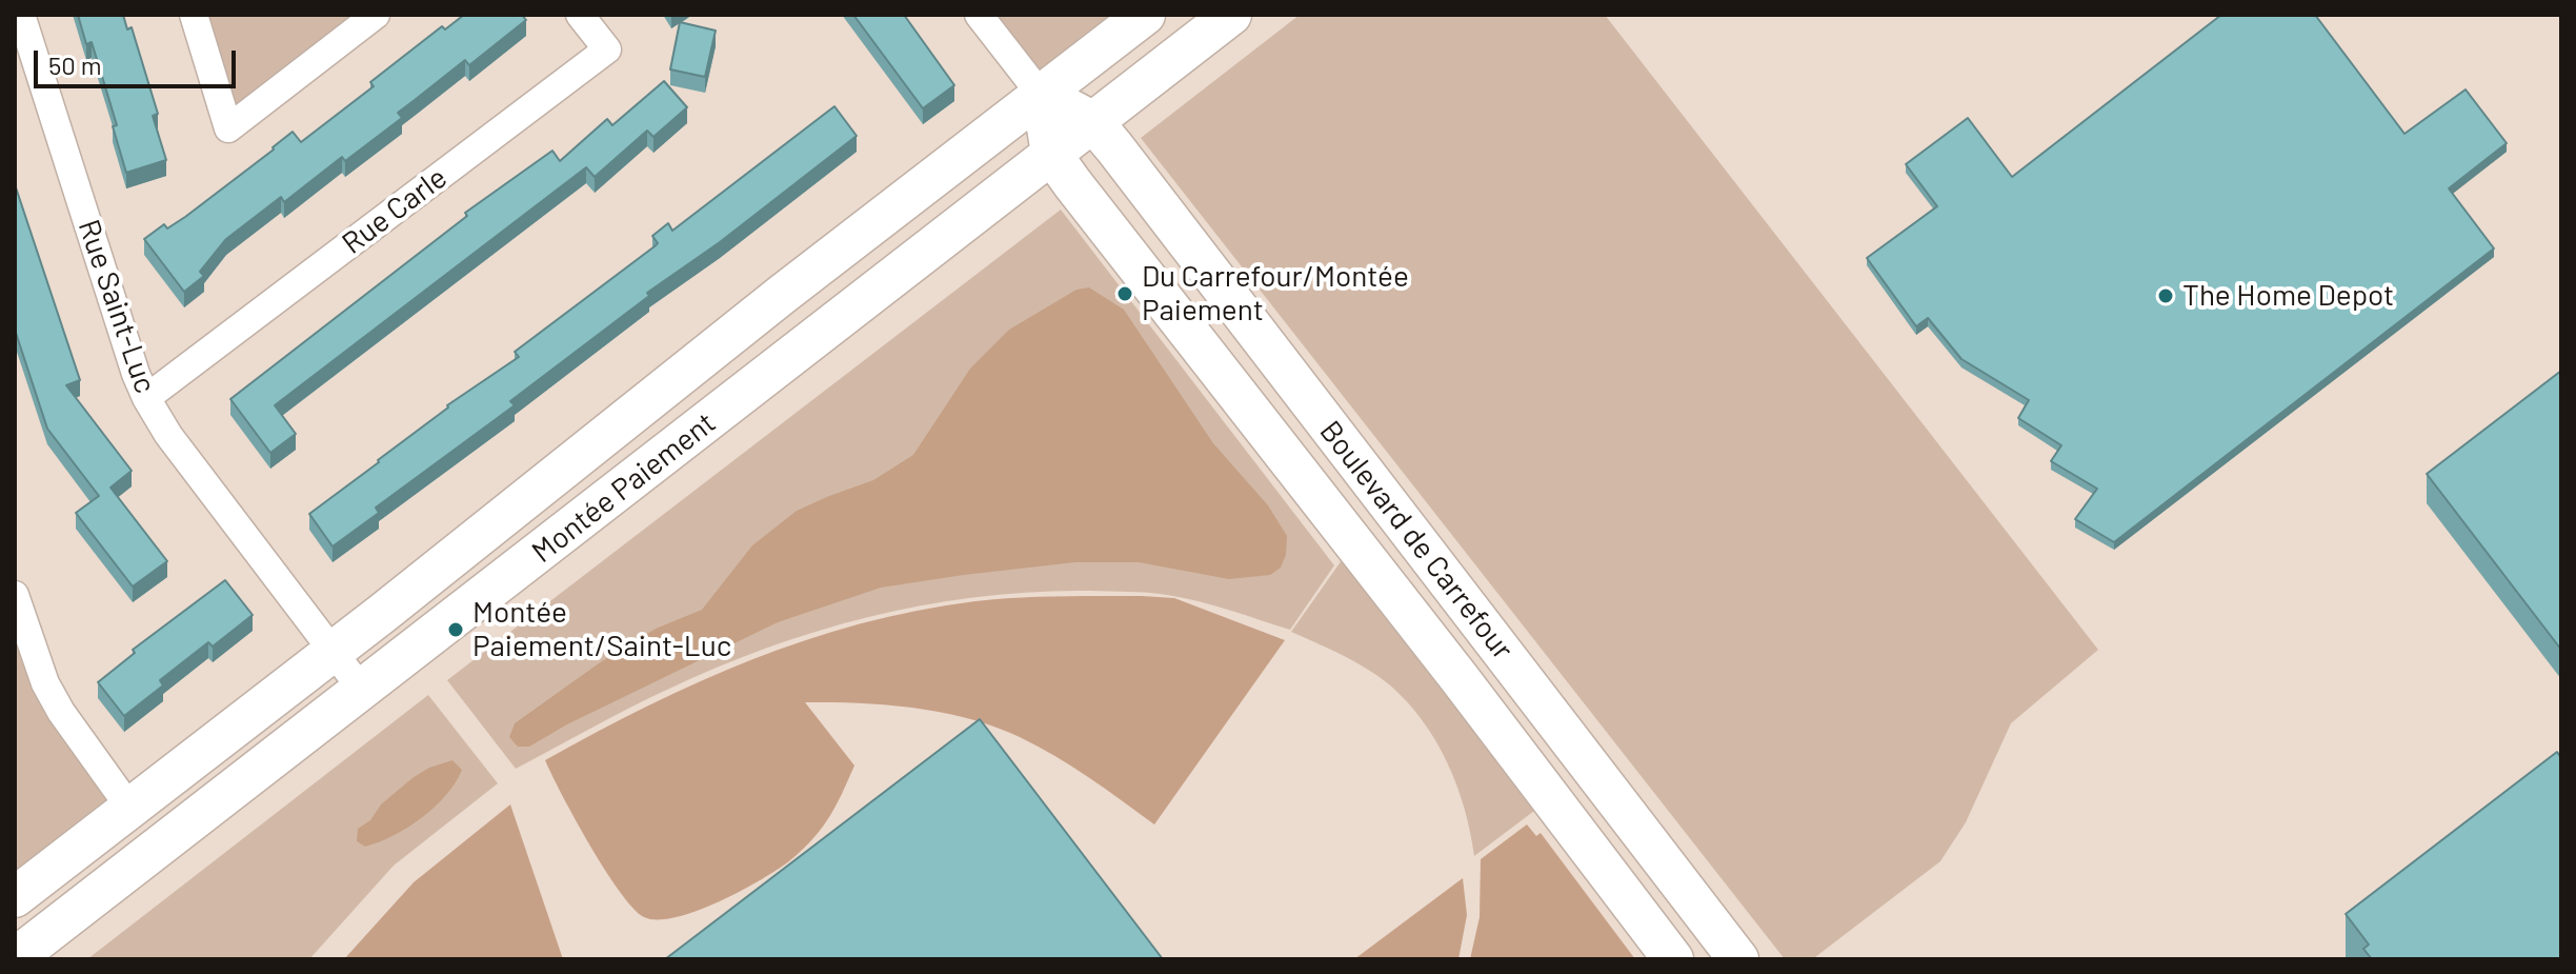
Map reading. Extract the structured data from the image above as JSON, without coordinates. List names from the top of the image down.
{
  "streets": {
    "main road": ["Montée Paiement", "Boulevard de Carrefour"],
    "street": ["Rue Carle", "Rue Saint-Luc"]
  },
  "crossings": [
    ["Rue Carle", "Rue Saint-Luc"],
    ["Rue Saint-Luc", "Montée Paiement"],
    ["Montée Paiement", "Boulevard de Carrefour"]
  ],
  "places": ["Du Carrefour/Montée Paiement", "The Home Depot", "Montée Paiement/Saint-Luc"],
  "scale_bar": "50 m"
}
